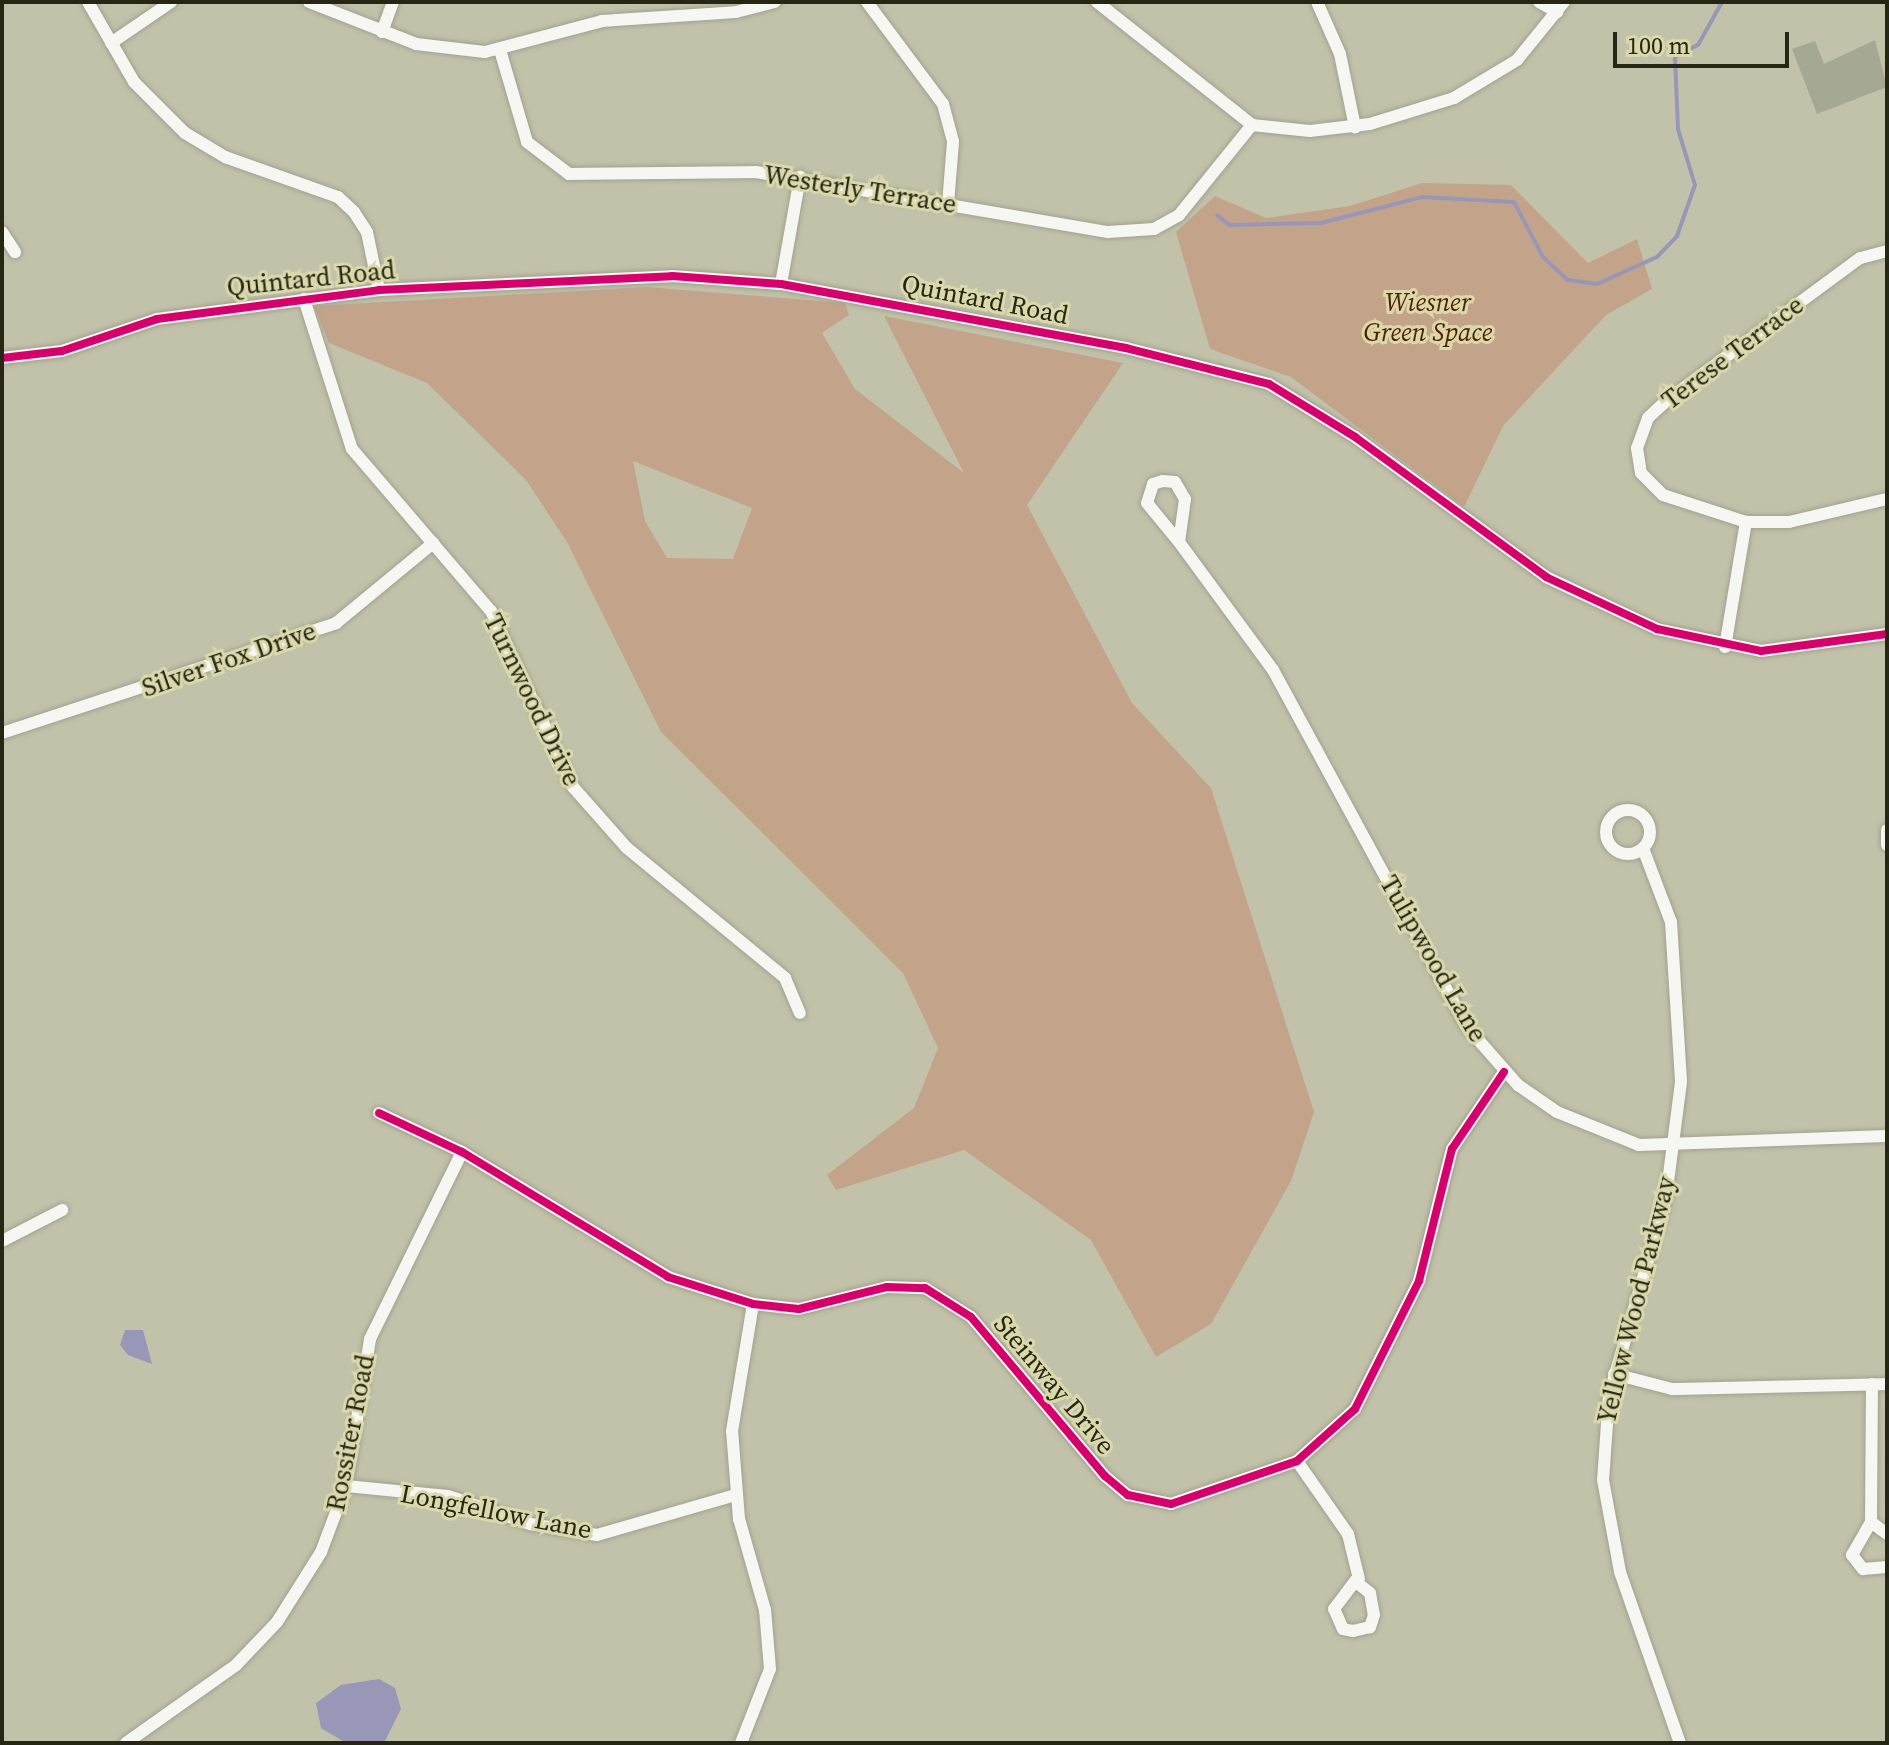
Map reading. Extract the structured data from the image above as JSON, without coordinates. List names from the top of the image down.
{
  "streets": {
    "street": [
      "Westerly Terrace",
      "Quintard Road",
      "Terese Terrace",
      "Silver Fox Drive",
      "Turnwood Drive",
      "Tulipwood Lane",
      "Yellow Wood Parkway",
      "Steinway Drive",
      "Rossiter Road",
      "Longfellow Lane"
    ]
  },
  "crossings": [
    ["Quintard Road", "Turnwood Drive"],
    ["Silver Fox Drive", "Turnwood Drive"],
    ["Tulipwood Lane", "Yellow Wood Parkway"],
    ["Tulipwood Lane", "Steinway Drive"],
    ["Steinway Drive", "Rossiter Road"],
    ["Rossiter Road", "Longfellow Lane"]
  ],
  "parks": ["Wiesner Green Space"],
  "scale_bar": "100 m"
}
